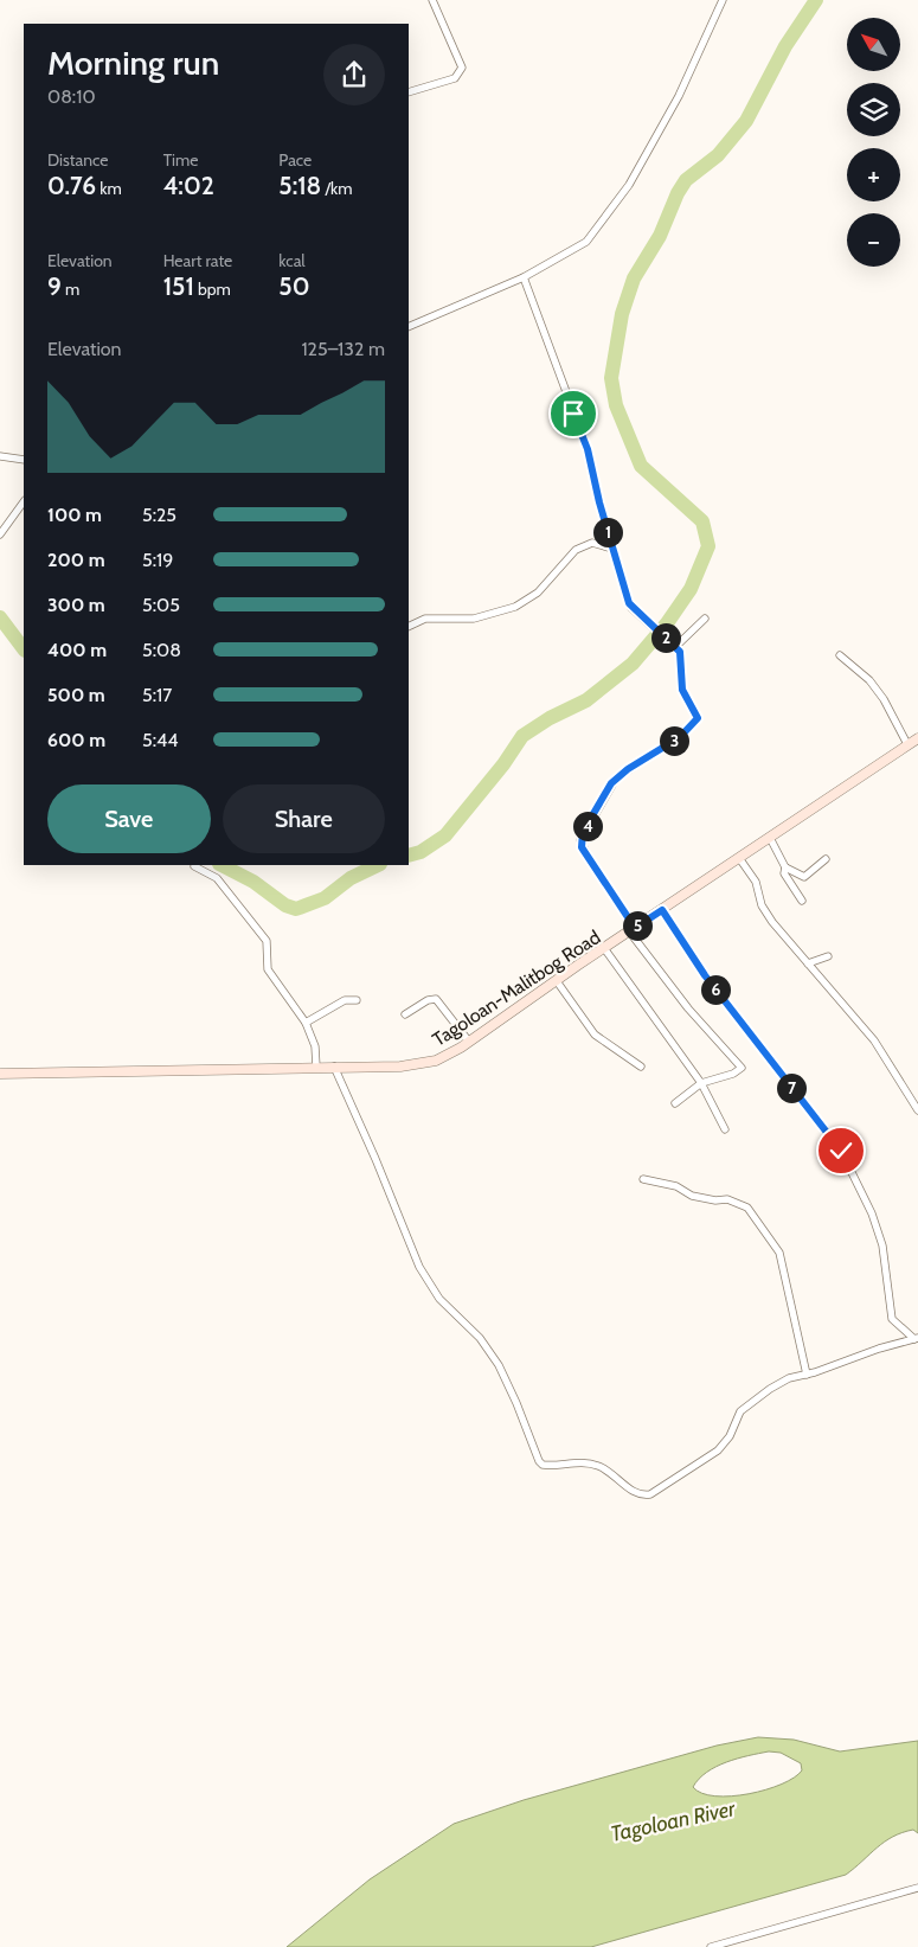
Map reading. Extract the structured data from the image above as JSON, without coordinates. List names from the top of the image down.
{
  "streets": {
    "main road": ["Tagoloan-Malitbog Road"]
  },
  "water": ["Tagoloan River"],
  "north": "top left",
  "page": {
    "map_buttons": ["+", "−"],
    "heading": ["Morning run", "08:10"],
    "stats": [
      ["Distance", "0.76 km"],
      ["Time", "4:02"],
      ["Pace", "5:18 /km"],
      ["Elevation", "9 m"],
      ["Heart rate", "151 bpm"],
      ["kcal", "50"]
    ],
    "chart": ["Elevation", "125–132 m"],
    "list": [
      {
        "name": "100 m",
        "note": "5:25"
      },
      {
        "name": "200 m",
        "note": "5:19"
      },
      {
        "name": "300 m",
        "note": "5:05"
      },
      {
        "name": "400 m",
        "note": "5:08"
      },
      {
        "name": "500 m",
        "note": "5:17"
      },
      {
        "name": "600 m",
        "note": "5:44"
      }
    ],
    "pins": [
      "1",
      "2",
      "3",
      "4",
      "5",
      "6",
      "7"
    ],
    "buttons": ["Save", "Share"]
  }
}
